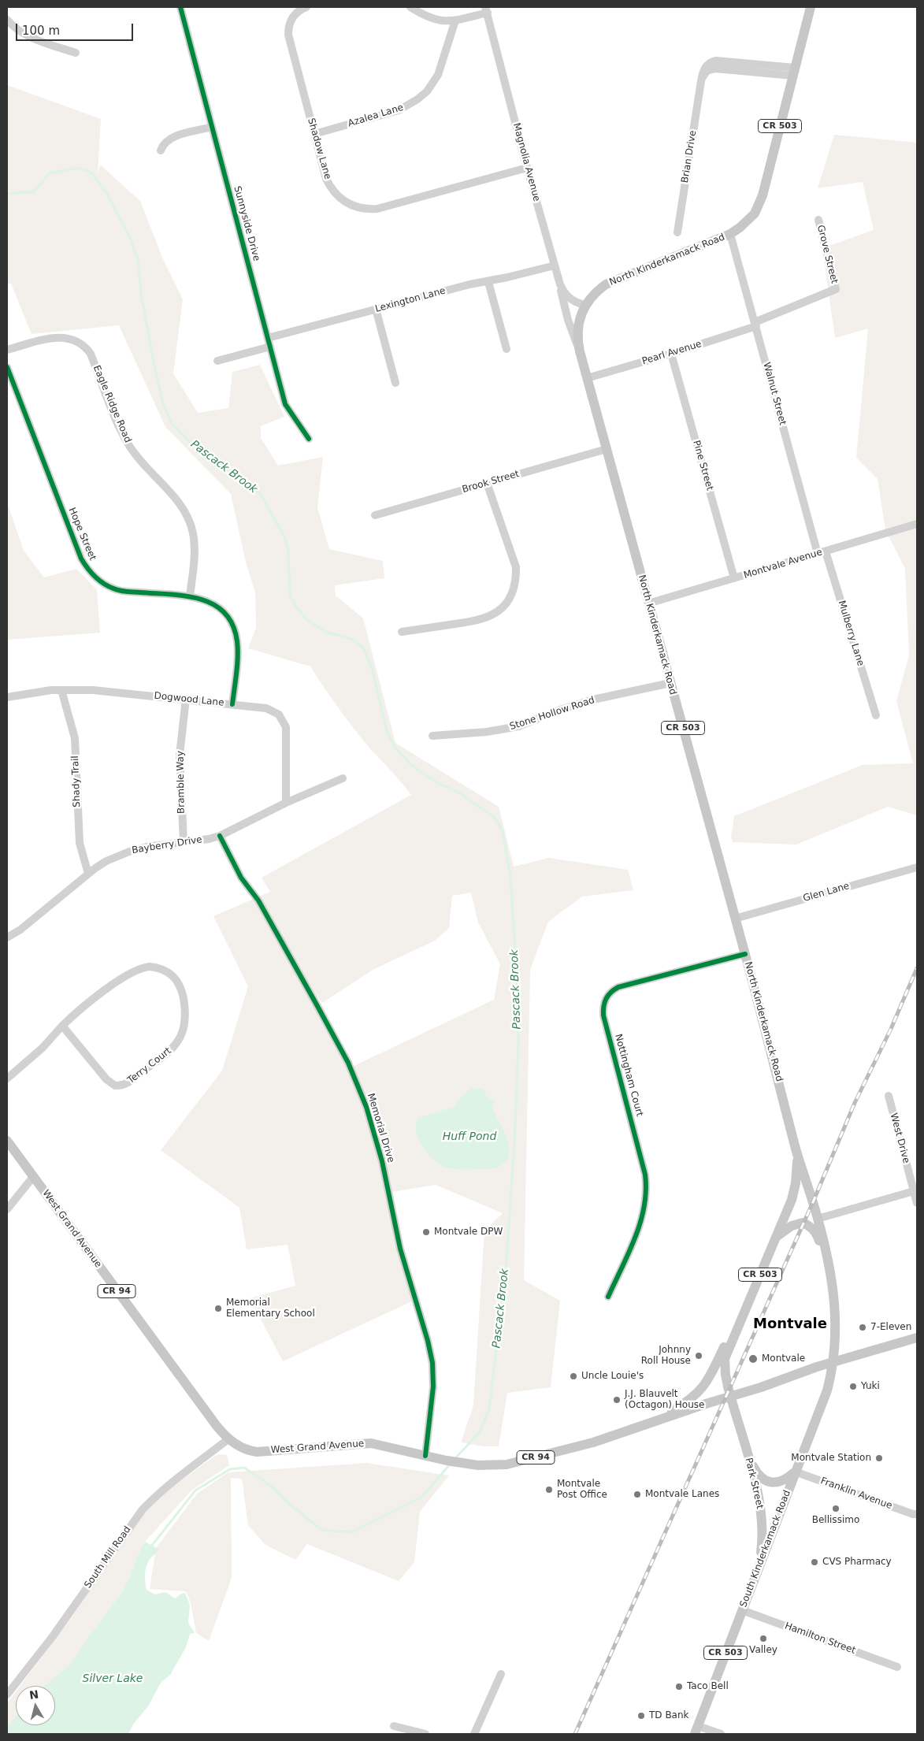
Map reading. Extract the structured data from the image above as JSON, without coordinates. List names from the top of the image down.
{
  "streets": {
    "main road": [
      "CR 503",
      "North Kinderkamack Road",
      "West Grand Avenue",
      "CR 94",
      "Park Street",
      "South Kinderkamack Road"
    ],
    "street": [
      "Azalea Lane",
      "Shadow Lane",
      "Brian Drive",
      "Magnolia Avenue",
      "Sunnyside Drive",
      "Grove Street",
      "Lexington Lane",
      "Pearl Avenue",
      "Walnut Street",
      "Eagle Ridge Road",
      "Pine Street",
      "Brook Street",
      "Hope Street",
      "Montvale Avenue",
      "Mulberry Lane",
      "Dogwood Lane",
      "Stone Hollow Road",
      "Shady Trail",
      "Bramble Way",
      "Bayberry Drive",
      "Glen Lane",
      "Terry Court",
      "Nottingham Court",
      "Memorial Drive",
      "West Drive",
      "Franklin Avenue",
      "South Mill Road",
      "Hamilton Street"
    ]
  },
  "crossings": [
    ["Azalea Lane", "Shadow Lane"],
    ["CR 503", "North Kinderkamack Road"],
    ["CR 503", "West Grand Avenue"],
    ["CR 503", "Park Street"],
    ["Shadow Lane", "Magnolia Avenue"],
    ["Brian Drive", "North Kinderkamack Road"],
    ["Magnolia Avenue", "North Kinderkamack Road"],
    ["Magnolia Avenue", "Lexington Lane"],
    ["Sunnyside Drive", "Lexington Lane"],
    ["Grove Street", "Pearl Avenue"],
    ["North Kinderkamack Road", "Pearl Avenue"],
    ["North Kinderkamack Road", "Walnut Street"],
    ["North Kinderkamack Road", "Brook Street"],
    ["North Kinderkamack Road", "Montvale Avenue"],
    ["North Kinderkamack Road", "Stone Hollow Road"],
    ["North Kinderkamack Road", "Glen Lane"],
    ["North Kinderkamack Road", "Nottingham Court"],
    ["North Kinderkamack Road", "West Grand Avenue"],
    ["North Kinderkamack Road", "CR 94"],
    ["North Kinderkamack Road", "South Kinderkamack Road"],
    ["Pearl Avenue", "Walnut Street"],
    ["Pearl Avenue", "Pine Street"],
    ["Walnut Street", "Montvale Avenue"],
    ["Walnut Street", "Mulberry Lane"],
    ["Eagle Ridge Road", "Hope Street"],
    ["Pine Street", "Montvale Avenue"],
    ["Hope Street", "Dogwood Lane"],
    ["Montvale Avenue", "Mulberry Lane"],
    ["Dogwood Lane", "Shady Trail"],
    ["Dogwood Lane", "Bramble Way"],
    ["Dogwood Lane", "Bayberry Drive"],
    ["Shady Trail", "Bayberry Drive"],
    ["Bramble Way", "Bayberry Drive"],
    ["Bayberry Drive", "Memorial Drive"],
    ["Memorial Drive", "West Grand Avenue"],
    ["West Grand Avenue", "CR 94"],
    ["West Grand Avenue", "Park Street"],
    ["West Grand Avenue", "South Kinderkamack Road"],
    ["West Grand Avenue", "South Mill Road"],
    ["CR 94", "South Kinderkamack Road"],
    ["Park Street", "South Kinderkamack Road"],
    ["Franklin Avenue", "South Kinderkamack Road"],
    ["South Kinderkamack Road", "Hamilton Street"]
  ],
  "districts": ["Montvale"],
  "water": ["Pascack Brook", "Huff Pond", "Silver Lake"],
  "places": [
    "Montvale DPW",
    "Memorial Elementary School",
    "7-Eleven",
    "Johnny Roll House",
    "Montvale",
    "Uncle Louie's",
    "Yuki",
    "J.J. Blauvelt (Octagon) House",
    "Montvale Station",
    "Montvale Post Office",
    "Montvale Lanes",
    "Bellissimo",
    "CVS Pharmacy",
    "Valley",
    "Taco Bell",
    "TD Bank"
  ],
  "scale_bar": "100 m",
  "north": "top"
}
